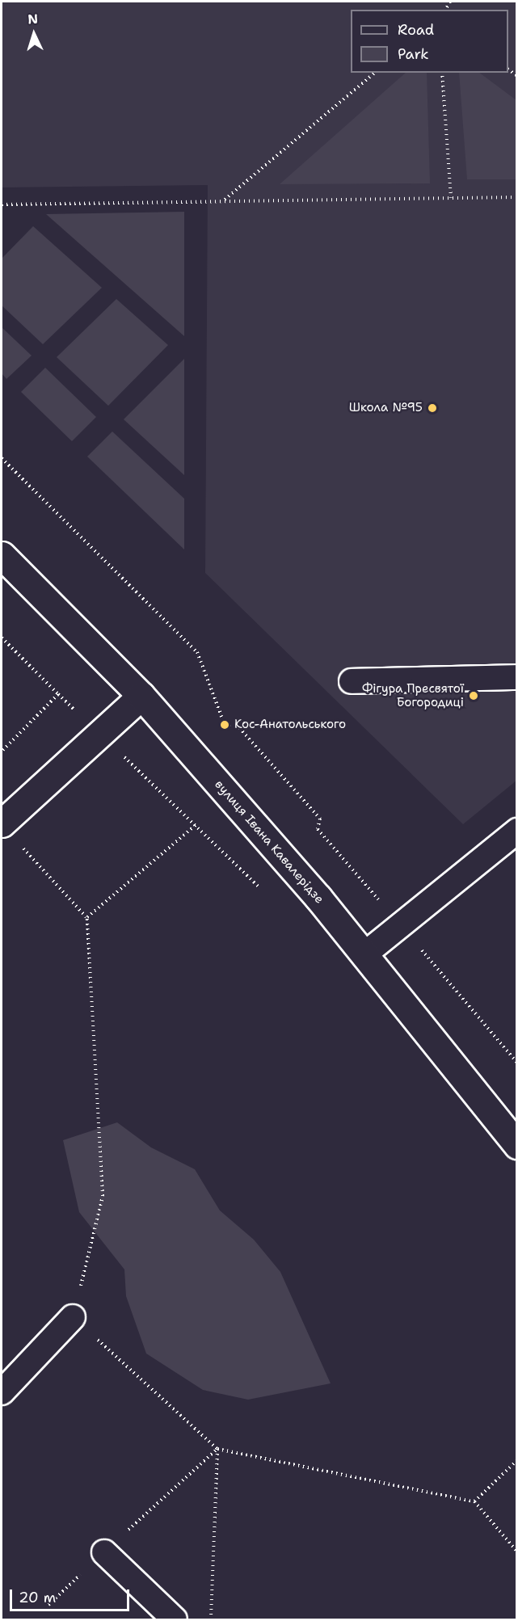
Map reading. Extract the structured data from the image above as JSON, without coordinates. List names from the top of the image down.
{
  "streets": {
    "street": ["вулиця Івана Кавалерідзе"]
  },
  "places": ["Школа №95", "Фігура Пресвятої Богородиці", "Кос-Анатольського"],
  "legend": ["Road", "Park"],
  "scale_bar": "20 m",
  "north": "top"
}
